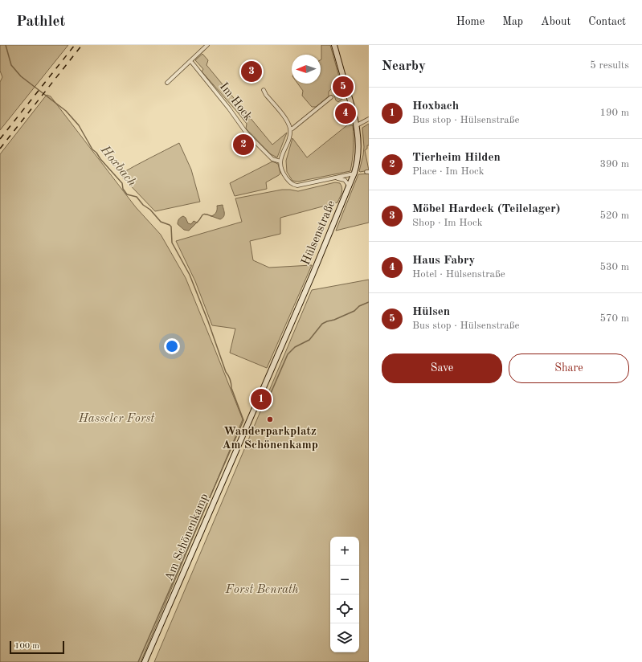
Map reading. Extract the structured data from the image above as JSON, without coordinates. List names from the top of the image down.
{
  "streets": {
    "main road": ["Hülsenstraße", "Am Schönenkamp"],
    "street": ["Im Hock"]
  },
  "crossings": [
    ["Hülsenstraße", "Am Schönenkamp"]
  ],
  "water": ["Hoxbach"],
  "parks": ["Hasseler Forst", "Forst Benrath"],
  "places": ["Wanderparkplatz Am Schönenkamp"],
  "scale_bar": "100 m",
  "north": "left",
  "page": {
    "header": "Pathlet",
    "nav": [
      "Home",
      "Map",
      "About",
      "Contact"
    ],
    "heading": ["Nearby", "5 results"],
    "pins": [
      "3",
      "5",
      "4",
      "2",
      "1"
    ],
    "list": [
      {
        "mark": "1",
        "name": "Hoxbach",
        "note": "Bus stop · Hülsenstraße",
        "value": "190 m"
      },
      {
        "mark": "2",
        "name": "Tierheim Hilden",
        "note": "Place · Im Hock",
        "value": "390 m"
      },
      {
        "mark": "3",
        "name": "Möbel Hardeck (Teilelager)",
        "note": "Shop · Im Hock",
        "value": "520 m"
      },
      {
        "mark": "4",
        "name": "Haus Fabry",
        "note": "Hotel · Hülsenstraße",
        "value": "530 m"
      },
      {
        "mark": "5",
        "name": "Hülsen",
        "note": "Bus stop · Hülsenstraße",
        "value": "570 m"
      }
    ],
    "buttons": ["Save", "Share"],
    "map_buttons": ["+", "−"],
    "scale": "100 m"
  }
}
